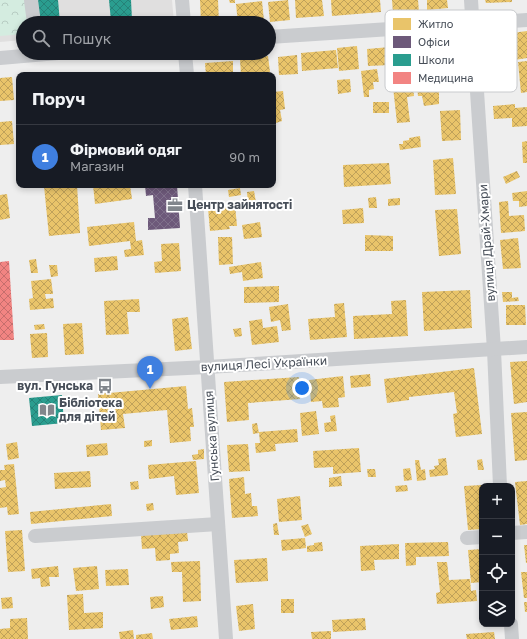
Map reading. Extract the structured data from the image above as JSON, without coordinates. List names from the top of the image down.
{
  "streets": {
    "street": ["вулиця Драй-Хмари", "вулиця Лесі Українки", "Гунська вулиця"]
  },
  "crossings": [
    ["вулиця Драй-Хмари", "вулиця Лесі Українки"],
    ["вулиця Лесі Українки", "Гунська вулиця"]
  ],
  "places": {
    "office": ["Центр зайнятості"],
    "bus stop": ["вул. Гунська"],
    "library": ["Бібліотека для дітей"]
  },
  "legend": [
    "Житло",
    "Офіси",
    "Школи",
    "Медицина"
  ],
  "page": {
    "search": "Пошук",
    "heading": "Поруч",
    "list": [
      {
        "mark": "1",
        "name": "Фірмовий одяг",
        "note": "Магазин",
        "value": "90 m"
      }
    ],
    "pins": "1",
    "map_buttons": ["+", "−"]
  }
}
